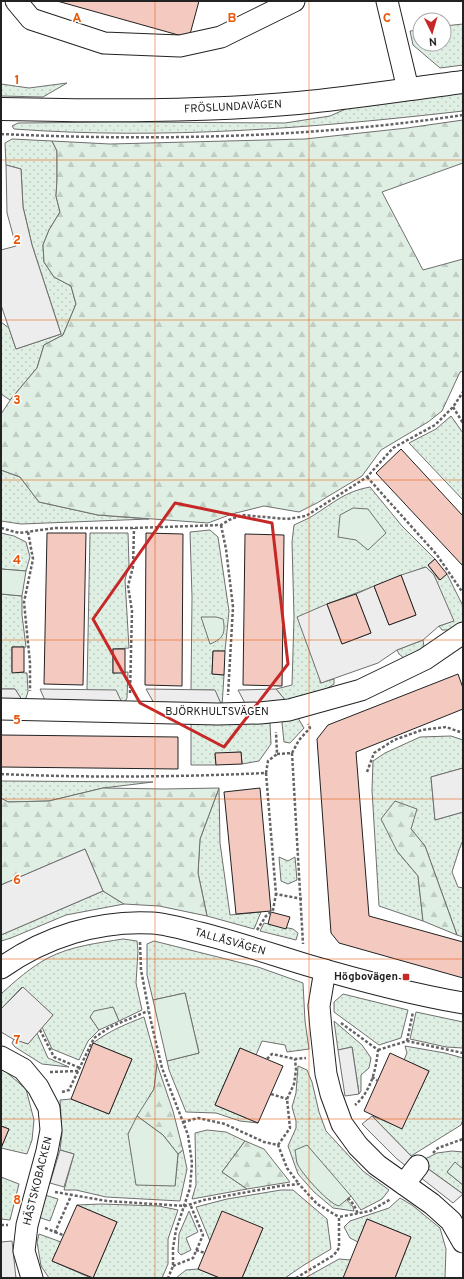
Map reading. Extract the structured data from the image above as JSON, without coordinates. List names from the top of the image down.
{
  "streets": {
    "main road": ["FRÖSLUNDAVÄGEN"],
    "street": ["BJÖRKHULTSVÄGEN", "TALLÅSVÄGEN", "HÄSTSKOBACKEN"]
  },
  "places": {
    "transit": ["Högbovägen"]
  },
  "north": "bottom",
  "grid": {
    "columns": ["A", "B", "C"],
    "rows": [
      "1",
      "2",
      "3",
      "4",
      "5",
      "6",
      "7",
      "8"
    ]
  }
}
